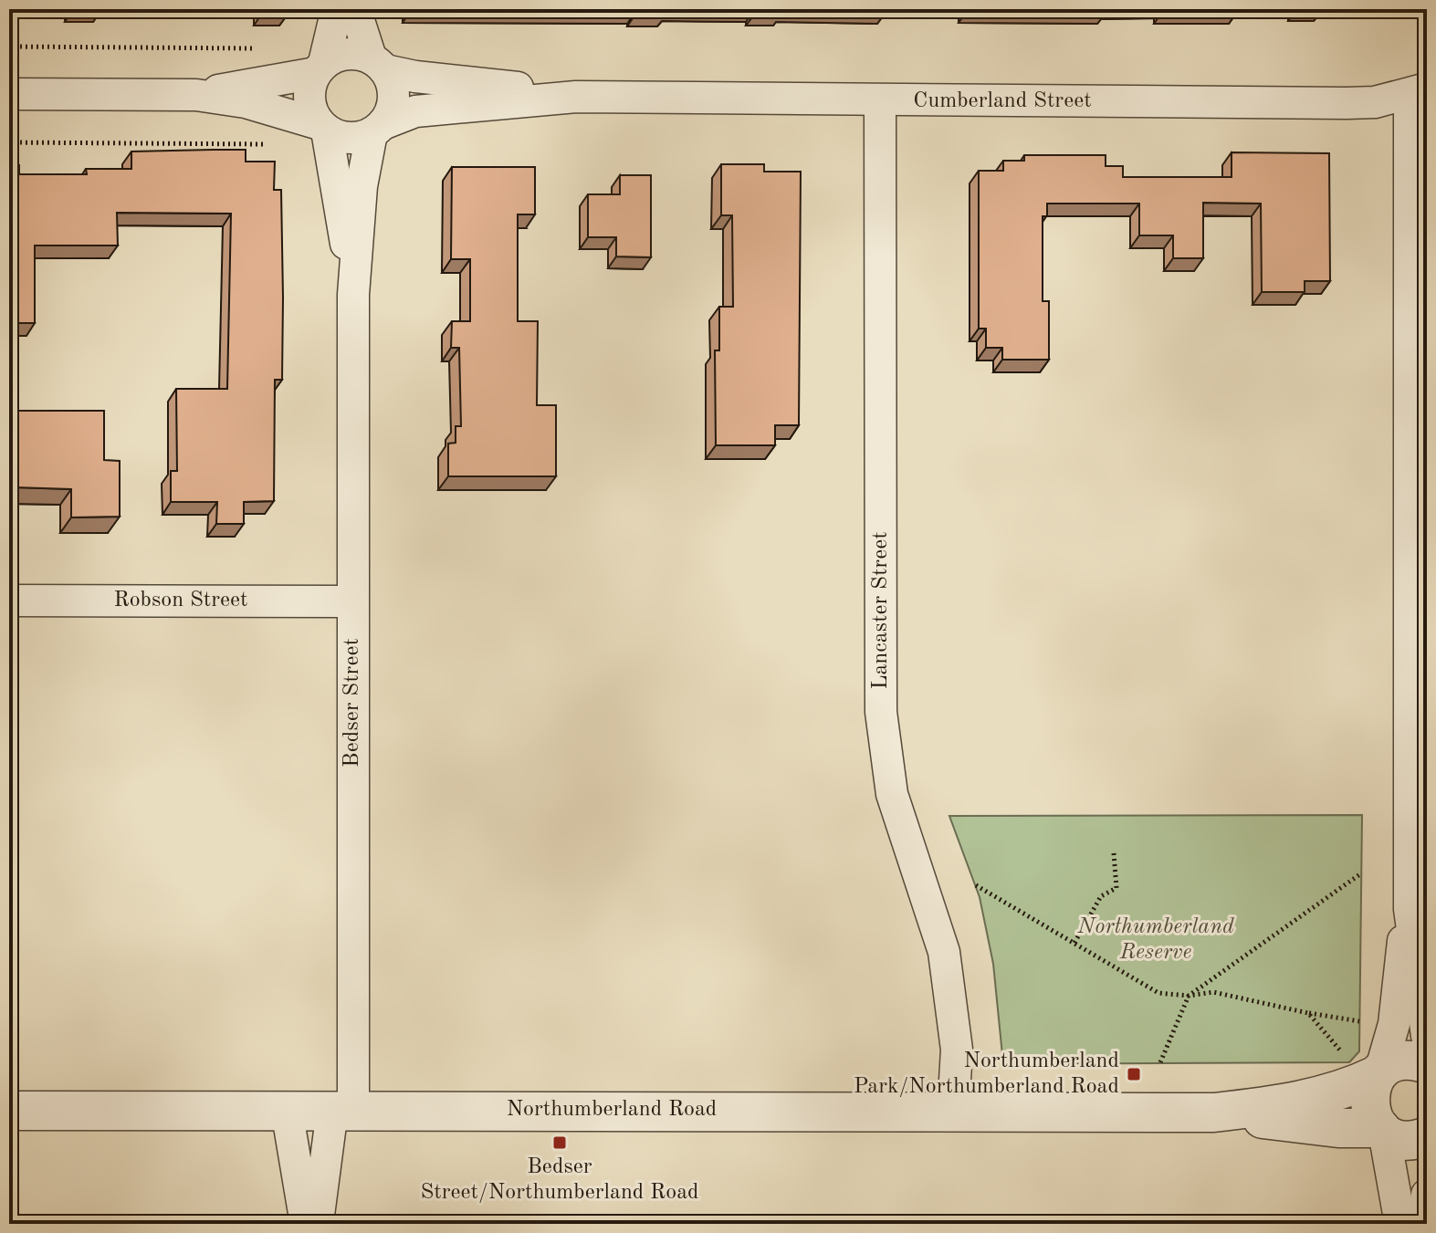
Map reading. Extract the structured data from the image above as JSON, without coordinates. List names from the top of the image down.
{
  "streets": {
    "street": [
      "Cumberland Street",
      "Robson Street",
      "Lancaster Street",
      "Bedser Street",
      "Northumberland Road"
    ]
  },
  "crossings": [
    ["Cumberland Street", "Lancaster Street"],
    ["Cumberland Street", "Bedser Street"],
    ["Robson Street", "Bedser Street"],
    ["Lancaster Street", "Northumberland Road"],
    ["Bedser Street", "Northumberland Road"]
  ],
  "parks": ["Northumberland Reserve"],
  "places": {
    "transit": ["Northumberland Park/Northumberland Road", "Bedser Street/Northumberland Road"]
  }
}
